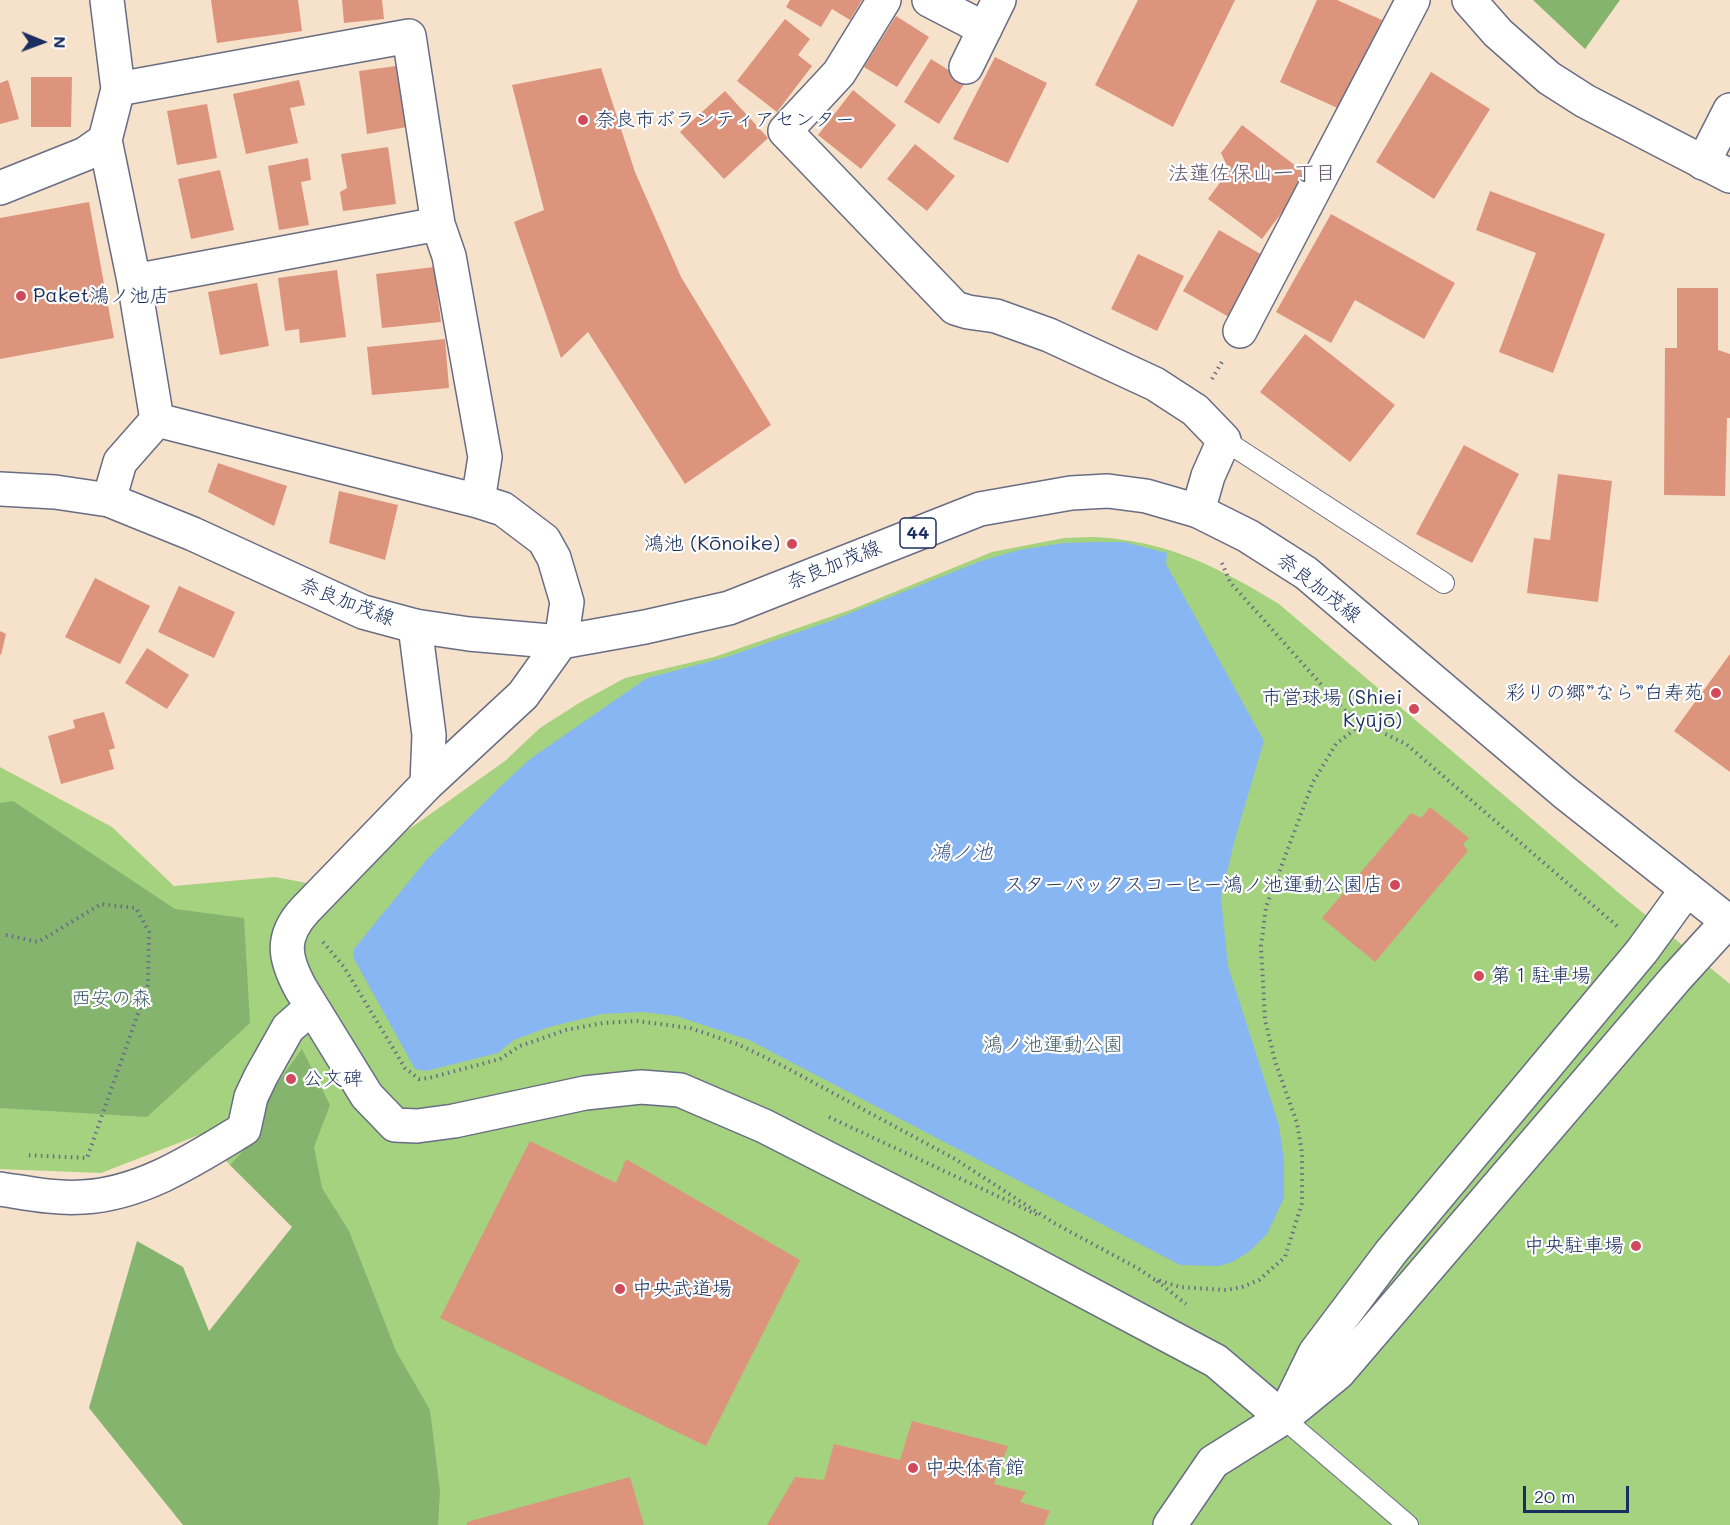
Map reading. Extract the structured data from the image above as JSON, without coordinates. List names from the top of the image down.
{
  "streets": {
    "street": ["44", "奈良加茂線"]
  },
  "districts": ["法蓮佐保山一丁目"],
  "water": ["鴻ノ池"],
  "parks": ["西安の森", "鴻ノ池運動公園"],
  "places": [
    "奈良市ボランティアセンター",
    "Paket鴻ノ池店",
    "鴻池 (Kōnoike)",
    "彩りの郷”なら”白寿苑",
    "市営球場 (Shiei Kyūjō)",
    "スターバックスコーヒー鴻ノ池運動公園店",
    "第１駐車場",
    "公文碑",
    "中央駐車場",
    "中央武道場",
    "中央体育館"
  ],
  "scale_bar": "20 m",
  "north": "right"
}
